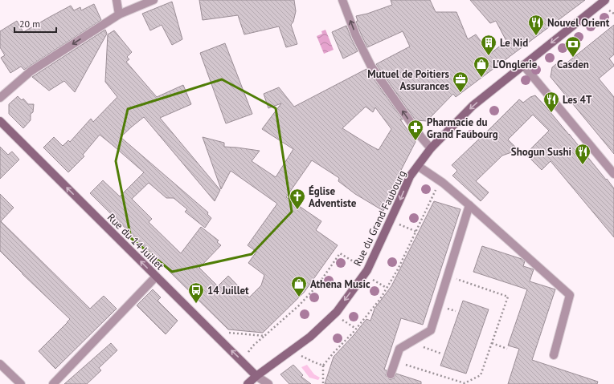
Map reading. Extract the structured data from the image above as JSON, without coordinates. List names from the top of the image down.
{
  "streets": {
    "main road": ["Rue du Grand Faubourg", "Rue du 14 Juillet"]
  },
  "crossings": [
    ["Rue du Grand Faubourg", "Rue du 14 Juillet"]
  ],
  "one_way": ["Rue du Grand Faubourg", "Rue du 14 Juillet"],
  "places": {
    "restaurant": ["Nouvel Orient", "Les 4T", "Shogun Sushi"],
    "building": ["Le Nid"],
    "bank": ["Casden"],
    "shop": ["L'Onglerie", "Athena Music"],
    "office": ["Mutuel de Poitiers Assurances"],
    "pharmacy": ["Pharmacie du Grand Faubourg"],
    "church": ["Église Adventiste"],
    "bus stop": ["14 Juillet"]
  },
  "scale_bar": "20 m"
}
